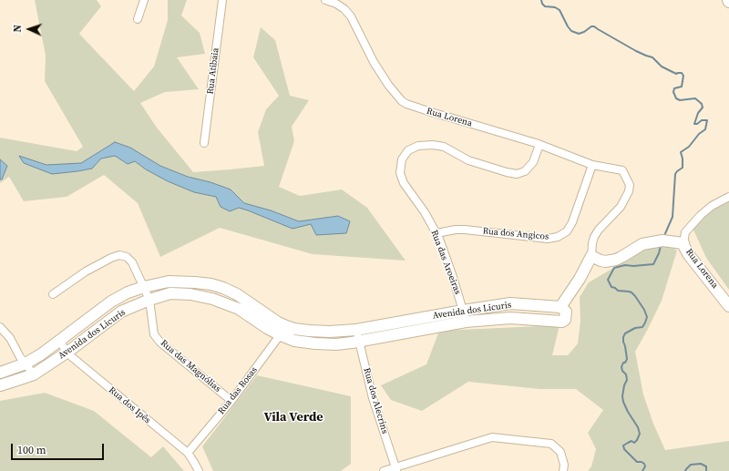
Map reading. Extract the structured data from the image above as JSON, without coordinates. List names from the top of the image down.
{
  "streets": {
    "street": [
      "Rua Atibaia",
      "Rua Lorena",
      "Rua dos Angicos",
      "Rua das Aroeiras",
      "Avenida dos Licuris",
      "Rua das Magnólias",
      "Rua das Rosas",
      "Rua dos Alecrins",
      "Rua dos Ipês"
    ]
  },
  "crossings": [
    ["Rua Lorena", "Rua dos Angicos"],
    ["Rua Lorena", "Rua das Aroeiras"],
    ["Rua dos Angicos", "Rua das Aroeiras"],
    ["Rua das Aroeiras", "Avenida dos Licuris"],
    ["Avenida dos Licuris", "Rua das Magnólias"],
    ["Avenida dos Licuris", "Rua das Rosas"],
    ["Avenida dos Licuris", "Rua dos Alecrins"],
    ["Avenida dos Licuris", "Rua dos Ipês"],
    ["Rua das Magnólias", "Rua das Rosas"],
    ["Rua das Rosas", "Rua dos Ipês"]
  ],
  "districts": ["Vila Verde"],
  "scale_bar": "100 m",
  "north": "left"
}
